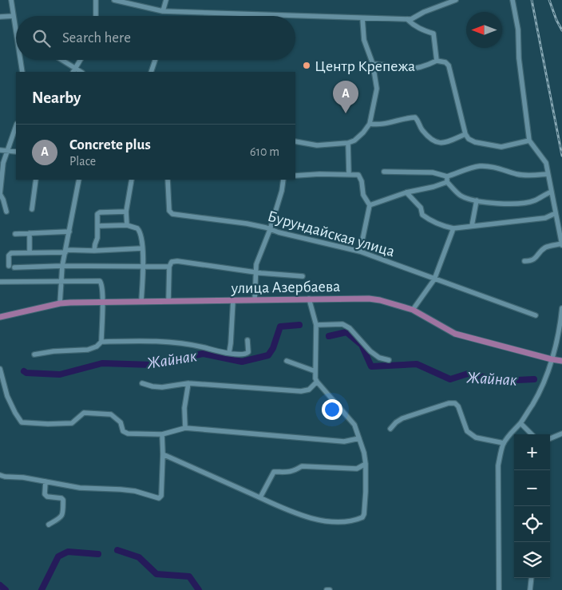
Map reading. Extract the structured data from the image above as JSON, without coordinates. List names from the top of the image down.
{
  "streets": {
    "main road": ["улица Азербаева"],
    "street": ["Бурундайская улица"]
  },
  "water": ["Жайнак"],
  "places": ["Центр Крепежа"],
  "north": "left",
  "page": {
    "search": "Search here",
    "heading": "Nearby",
    "pins": "A",
    "list": [
      {
        "mark": "A",
        "name": "Concrete plus",
        "note": "Place",
        "value": "610 m"
      }
    ],
    "map_buttons": ["+", "−"]
  }
}
